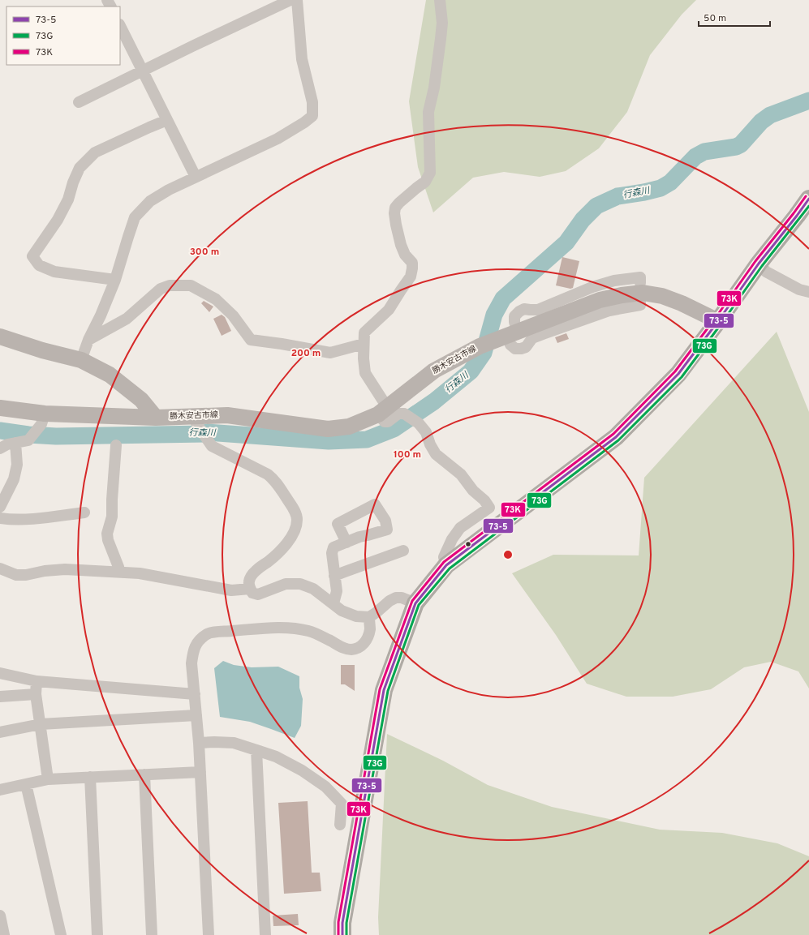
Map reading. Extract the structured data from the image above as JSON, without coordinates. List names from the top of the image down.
{
  "streets": {
    "main road": ["勝木安古市線"]
  },
  "water": ["行森川"],
  "lines": ["transit line 73K", "transit line 73-5", "transit line 73G"],
  "legend": ["73-5", "73G", "73K"],
  "scale_bar": "50 m",
  "rings": ["300 m", "200 m", "100 m"]
}
